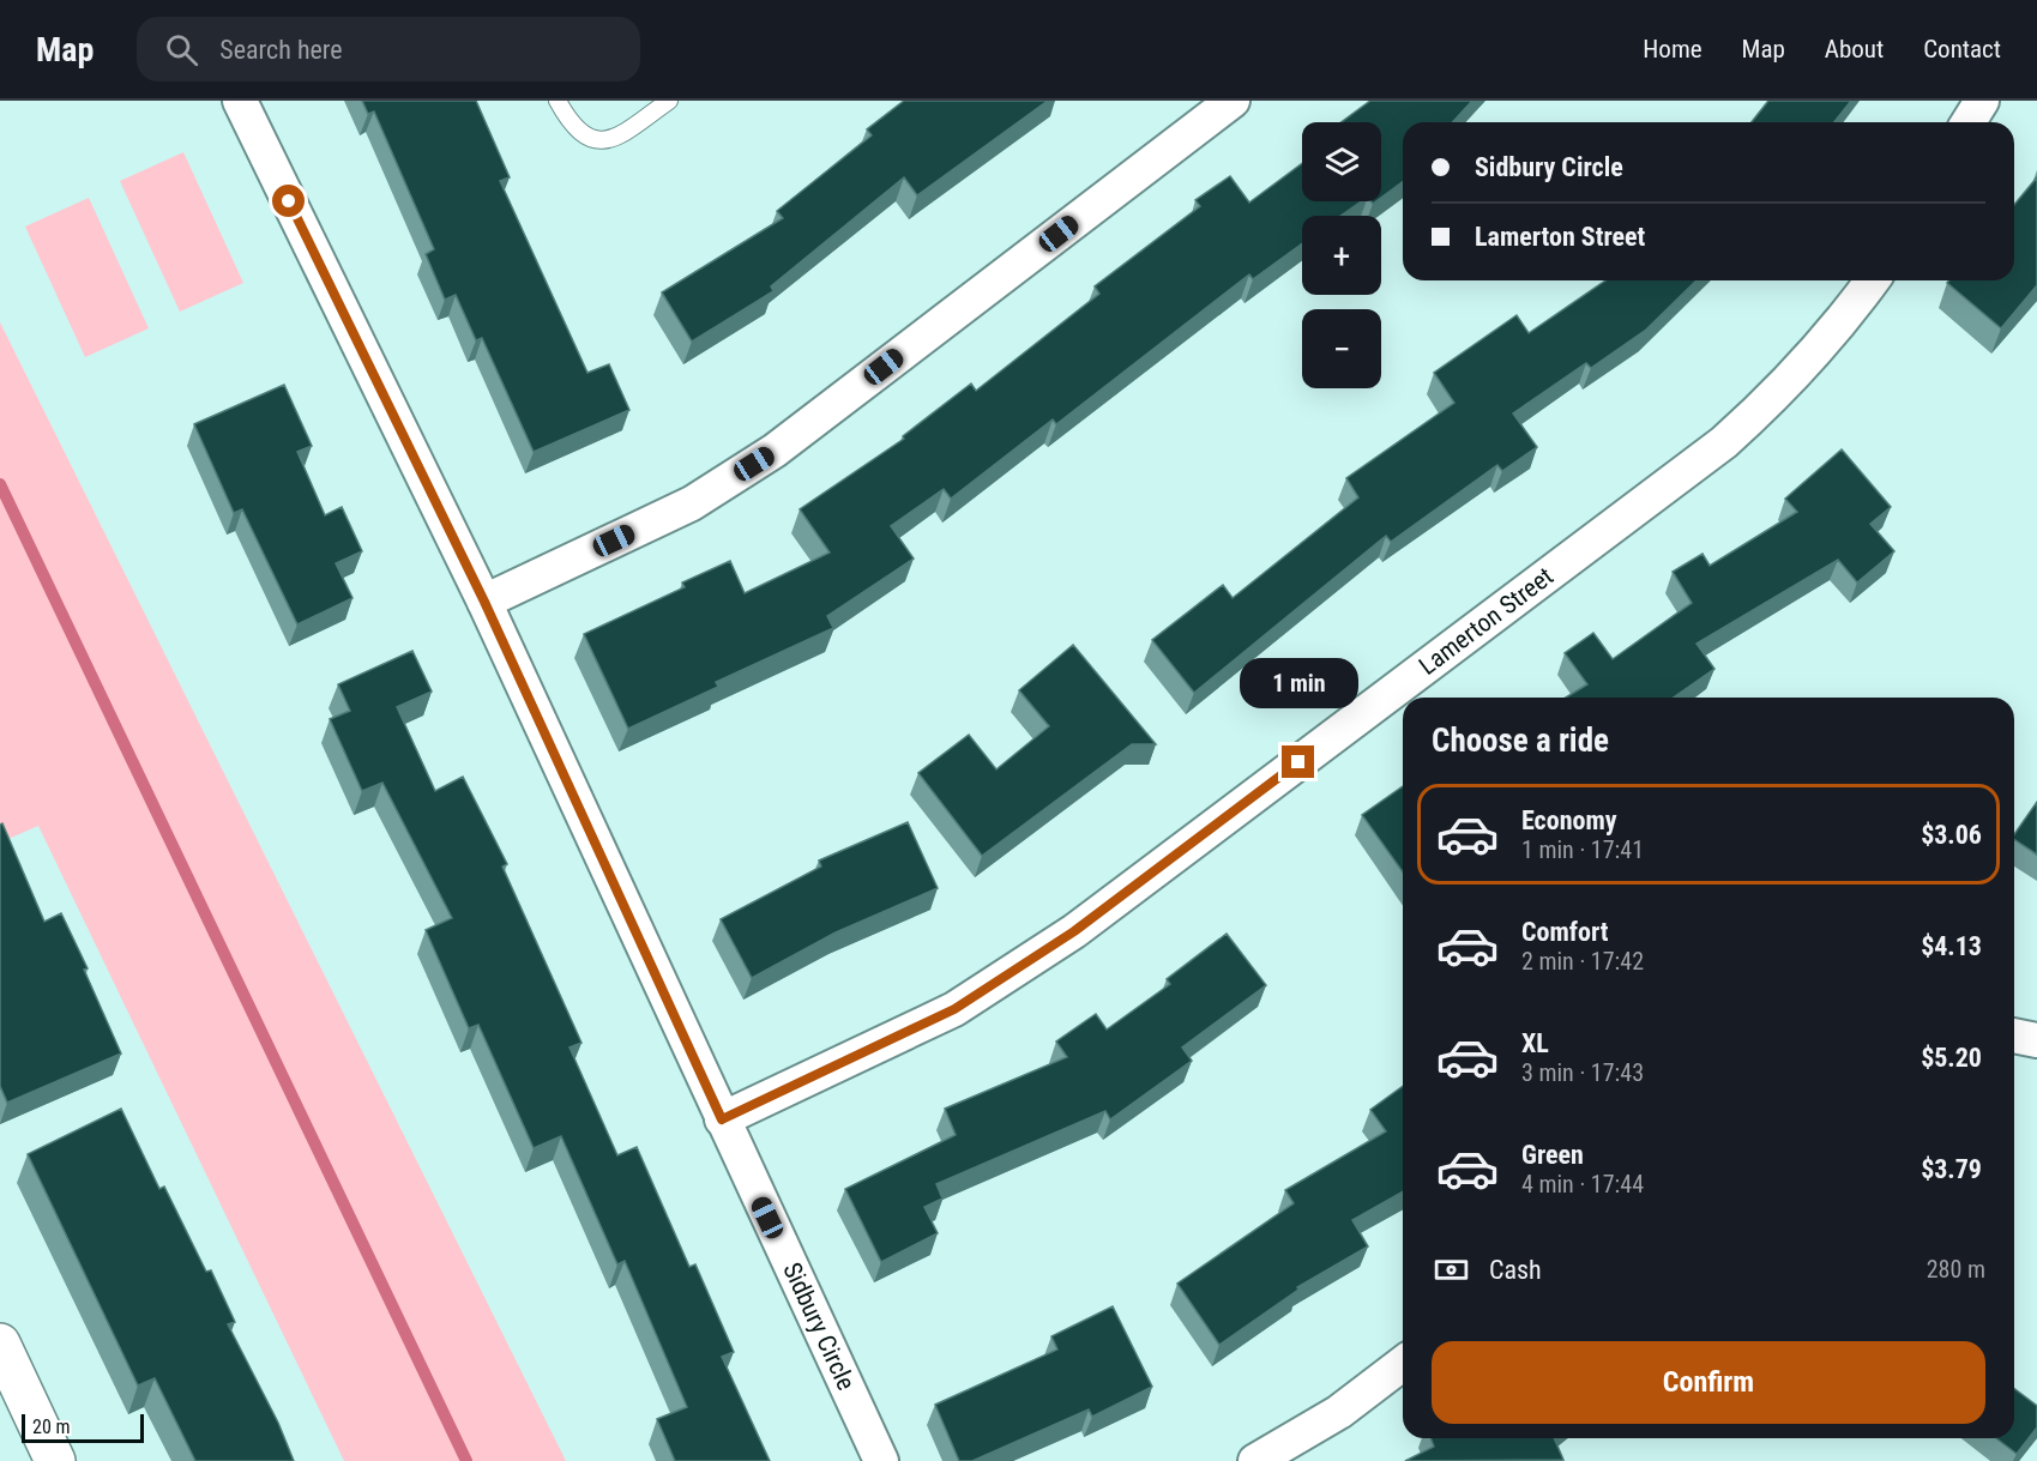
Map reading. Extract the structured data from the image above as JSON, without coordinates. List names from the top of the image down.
{
  "streets": {
    "street": ["Lamerton Street", "Sidbury Circle"]
  },
  "crossings": [
    ["Lamerton Street", "Sidbury Circle"]
  ],
  "scale_bar": "20 m",
  "page": {
    "header": "Map",
    "search": "Search here",
    "nav": [
      "Home",
      "Map",
      "About",
      "Contact"
    ],
    "map_buttons": ["+", "−"],
    "banner": ["Sidbury Circle", "Lamerton Street"],
    "bubble": "1 min",
    "heading": "Choose a ride",
    "list": [
      {
        "name": "Economy",
        "note": "1 min · 17:41",
        "value": "$3.06"
      },
      {
        "name": "Comfort",
        "note": "2 min · 17:42",
        "value": "$4.13"
      },
      {
        "name": "XL",
        "note": "3 min · 17:43",
        "value": "$5.20"
      },
      {
        "name": "Green",
        "note": "4 min · 17:44",
        "value": "$3.79"
      }
    ],
    "pay": ["Cash", "280 m"],
    "buttons": "Confirm",
    "scale": "20 m"
  }
}
